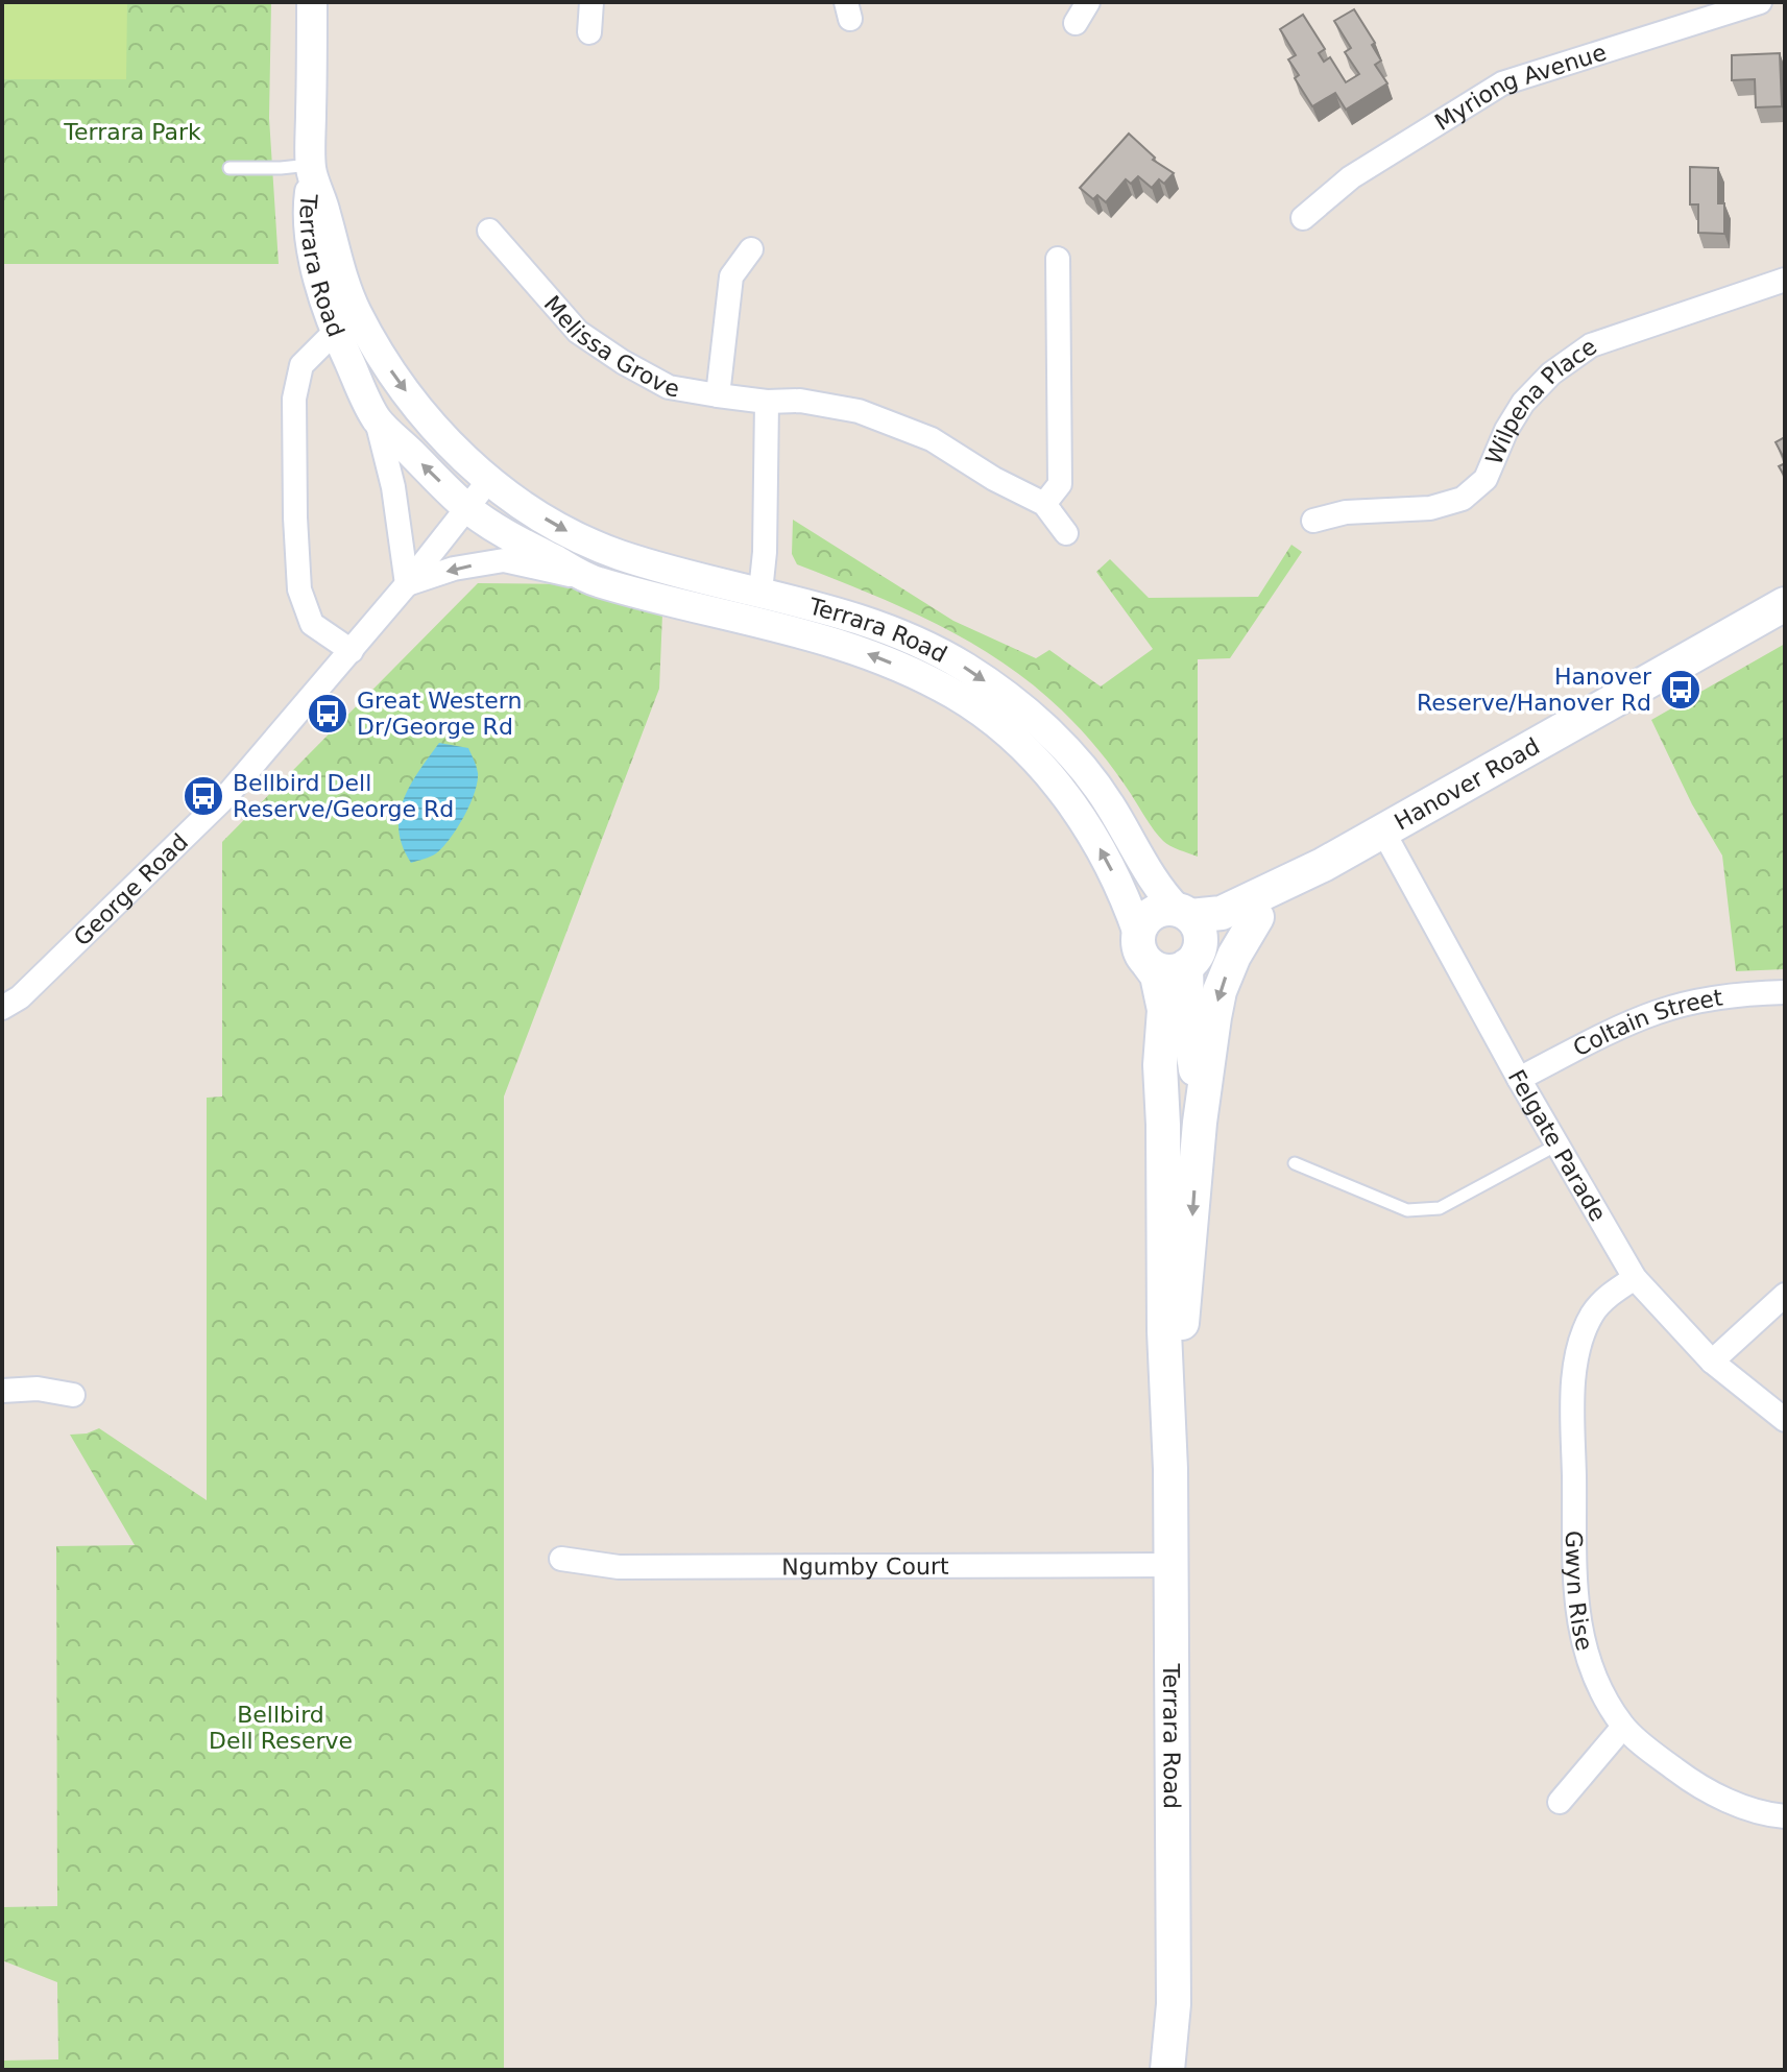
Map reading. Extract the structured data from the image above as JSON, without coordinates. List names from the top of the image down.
{
  "streets": {
    "main road": ["Terrara Road", "Hanover Road"],
    "street": [
      "Myriong Avenue",
      "Melissa Grove",
      "Wilpena Place",
      "George Road",
      "Coltain Street",
      "Felgate Parade",
      "Ngumby Court",
      "Gwyn Rise"
    ]
  },
  "crossings": [
    ["Terrara Road", "Hanover Road"],
    ["Terrara Road", "George Road"],
    ["Terrara Road", "Ngumby Court"],
    ["Hanover Road", "Felgate Parade"],
    ["Coltain Street", "Felgate Parade"],
    ["Felgate Parade", "Gwyn Rise"]
  ],
  "parks": ["Terrara Park", "Bellbird Dell Reserve"],
  "places": {
    "bus stop": ["Hanover Reserve/Hanover Rd", "Great Western Dr/George Rd", "Bellbird Dell Reserve/George Rd"]
  }
}
